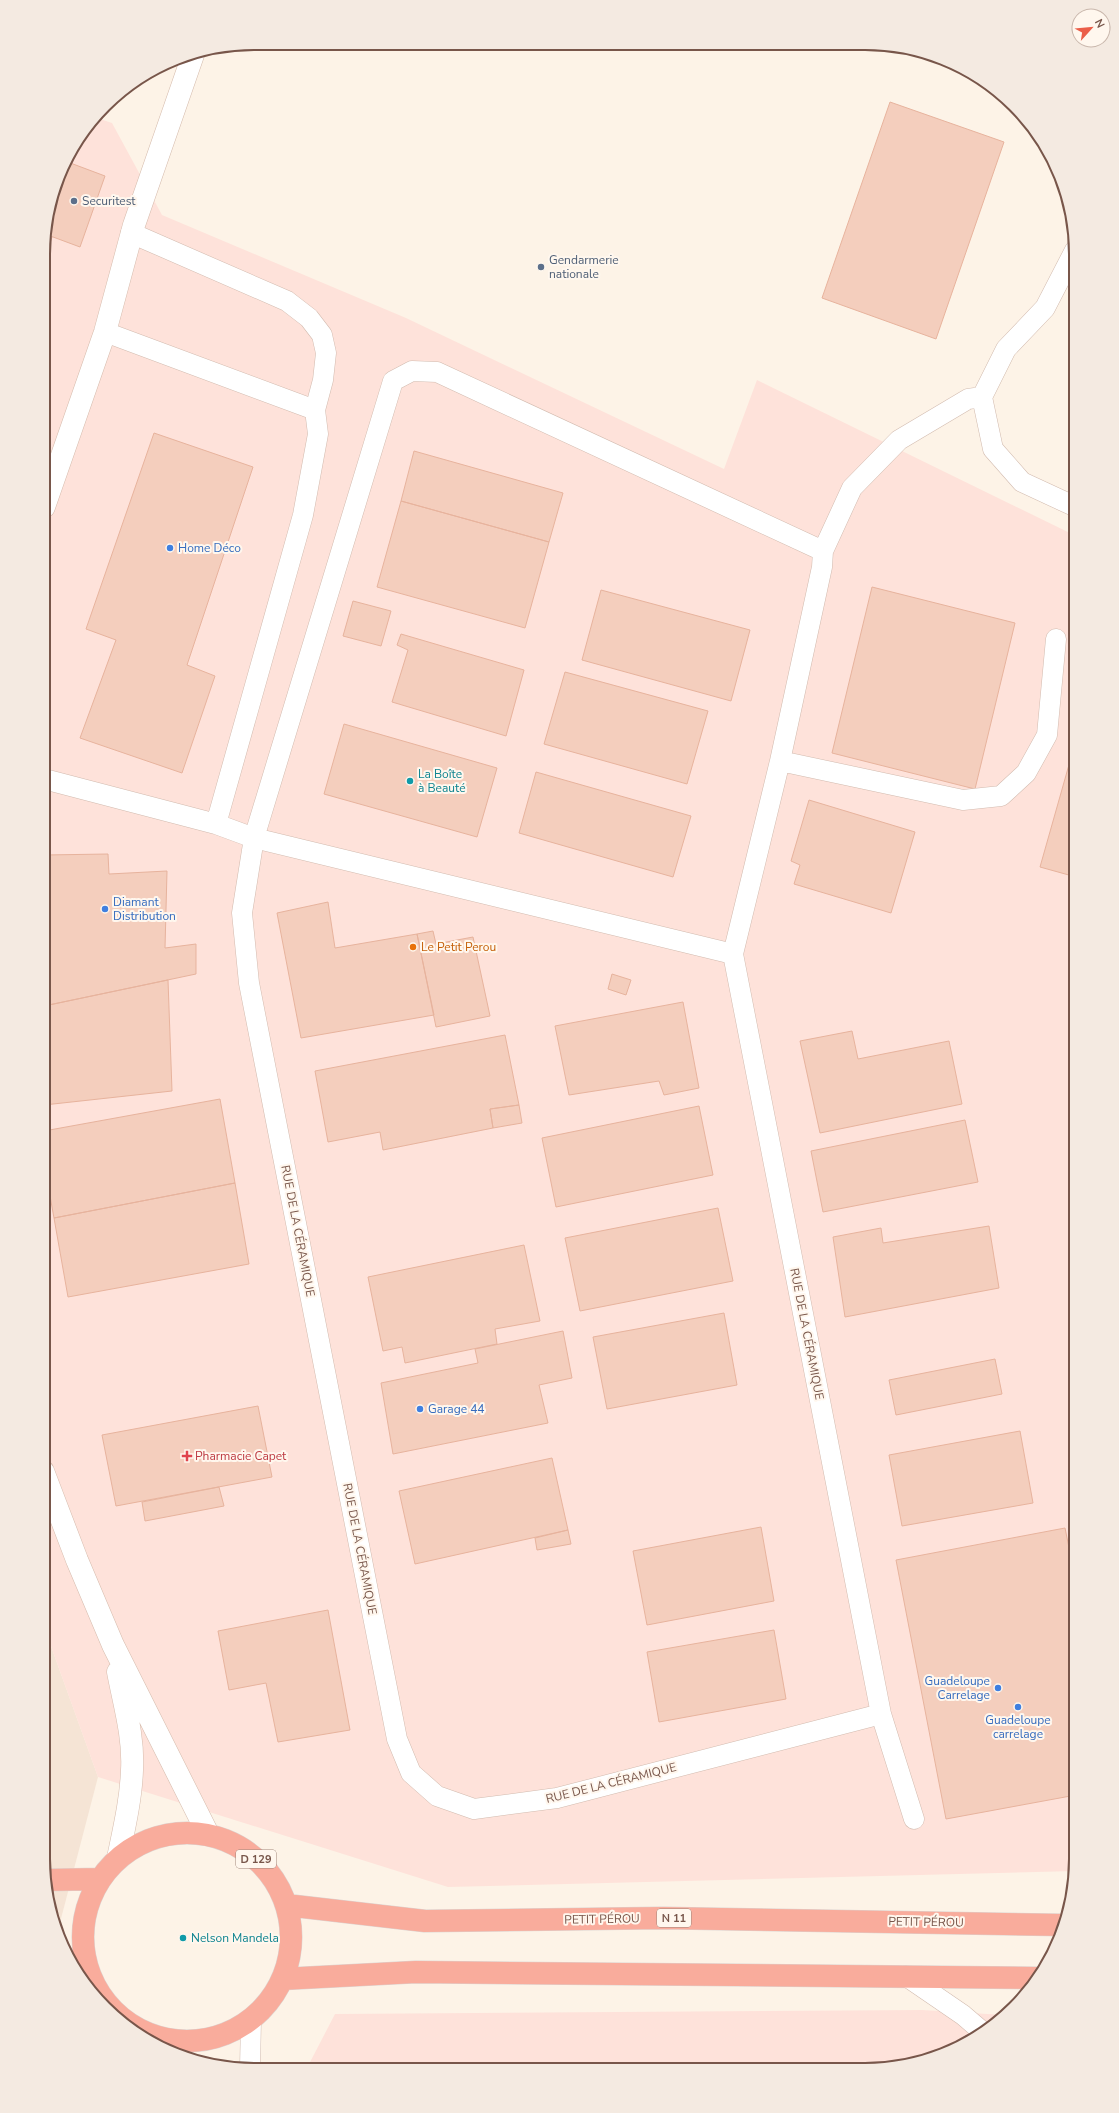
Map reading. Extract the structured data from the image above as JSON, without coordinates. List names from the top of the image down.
{
  "streets": {
    "highway": ["D 129", "N 11", "PETIT PÉROU"],
    "lane": ["RUE DE LA CÉRAMIQUE"]
  },
  "crossings": [
    ["D 129", "PETIT PÉROU"]
  ],
  "places": {
    "other": [
      "Securitest",
      "Gendarmerie nationale",
      "Home Déco",
      "La Boîte à Beauté",
      "Diamant Distribution",
      "Le Petit Perou",
      "Garage 44",
      "Guadeloupe Carrelage",
      "Guadeloupe carrelage",
      "Nelson Mandela"
    ],
    "health": ["Pharmacie Capet"]
  },
  "north": "top right"
}
